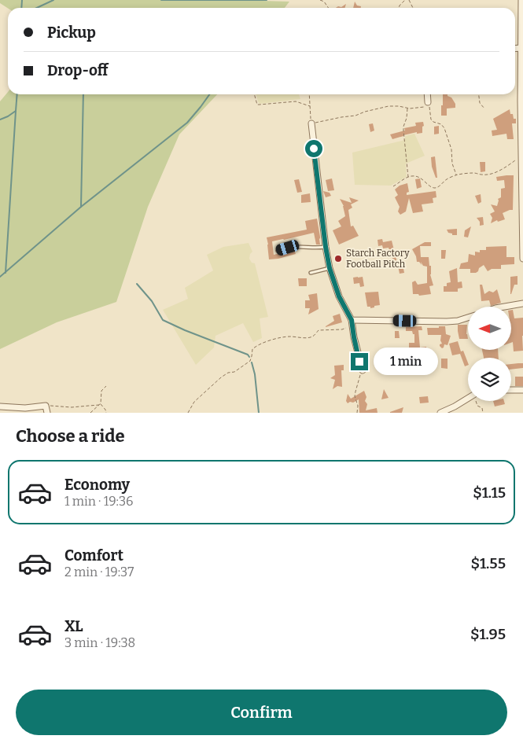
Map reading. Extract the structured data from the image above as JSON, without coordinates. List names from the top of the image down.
{
  "places": ["Starch Factory Football Pitch"],
  "north": "left",
  "page": {
    "banner": ["Pickup", "Drop-off"],
    "bubble": "1 min",
    "heading": "Choose a ride",
    "list": [
      {
        "name": "Economy",
        "note": "1 min · 19:36",
        "value": "$1.15"
      },
      {
        "name": "Comfort",
        "note": "2 min · 19:37",
        "value": "$1.55"
      },
      {
        "name": "XL",
        "note": "3 min · 19:38",
        "value": "$1.95"
      }
    ],
    "buttons": "Confirm"
  }
}
